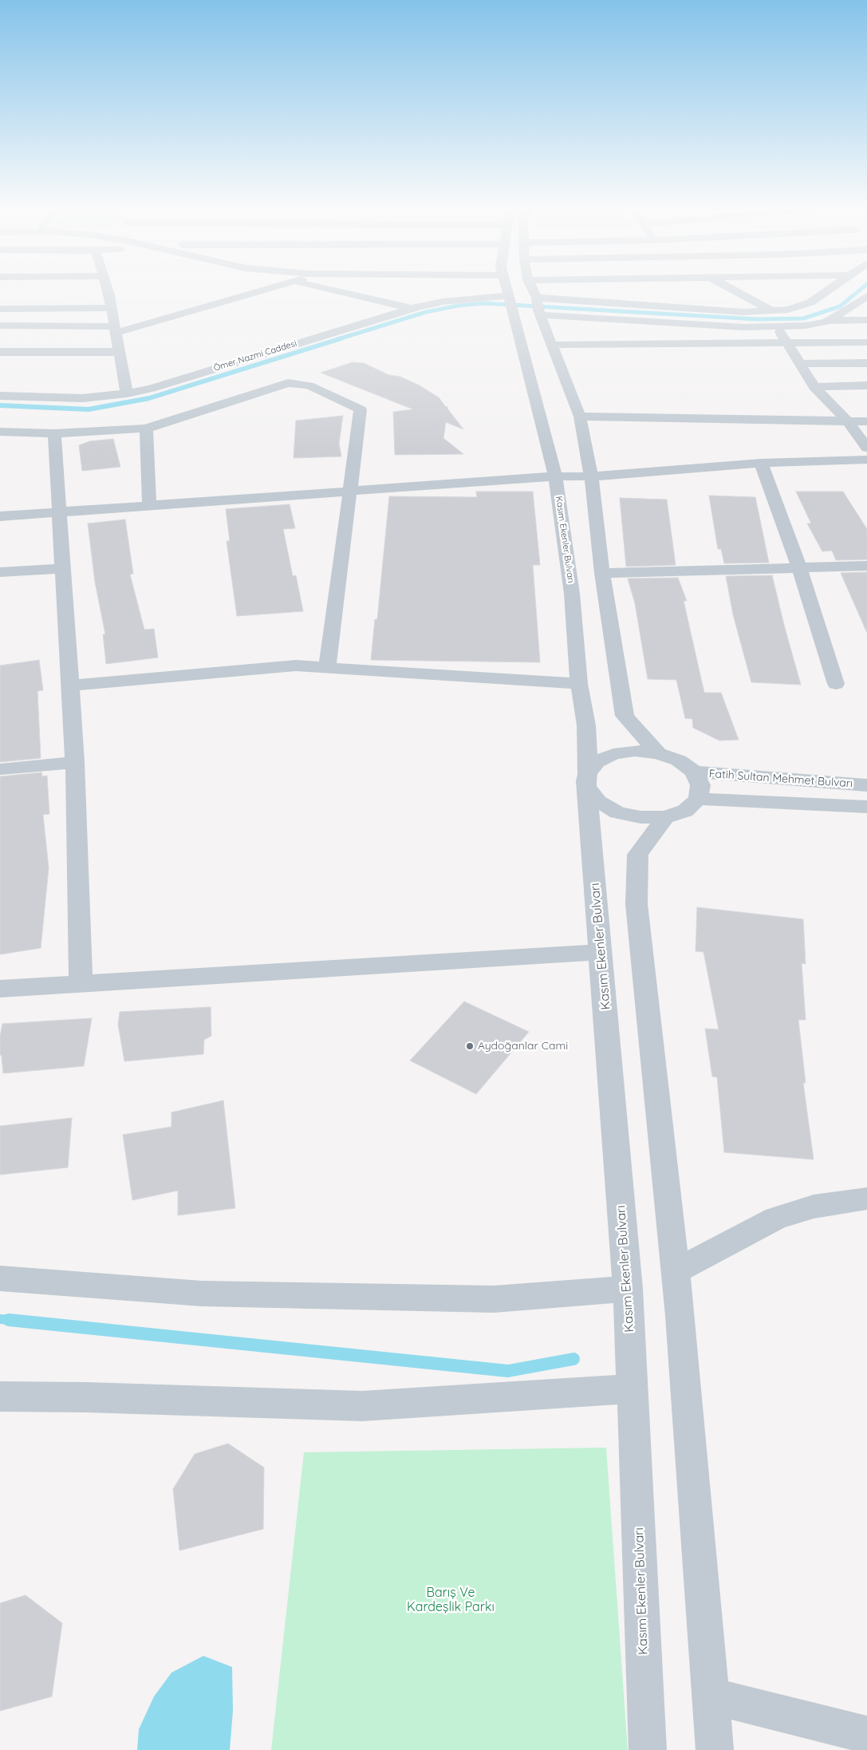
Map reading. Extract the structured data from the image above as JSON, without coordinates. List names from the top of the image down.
{
  "streets": {
    "street": ["Ömer Nazmi Caddesi", "Kasım Ekenler Bulvarı", "Fatih Sultan Mehmet Bulvarı"]
  },
  "crossings": [
    ["Ömer Nazmi Caddesi", "Kasım Ekenler Bulvarı"],
    ["Kasım Ekenler Bulvarı", "Fatih Sultan Mehmet Bulvarı"]
  ],
  "parks": ["Barış Ve Kardeşlik Parkı"],
  "places": ["Aydoğanlar Cami"]
}
